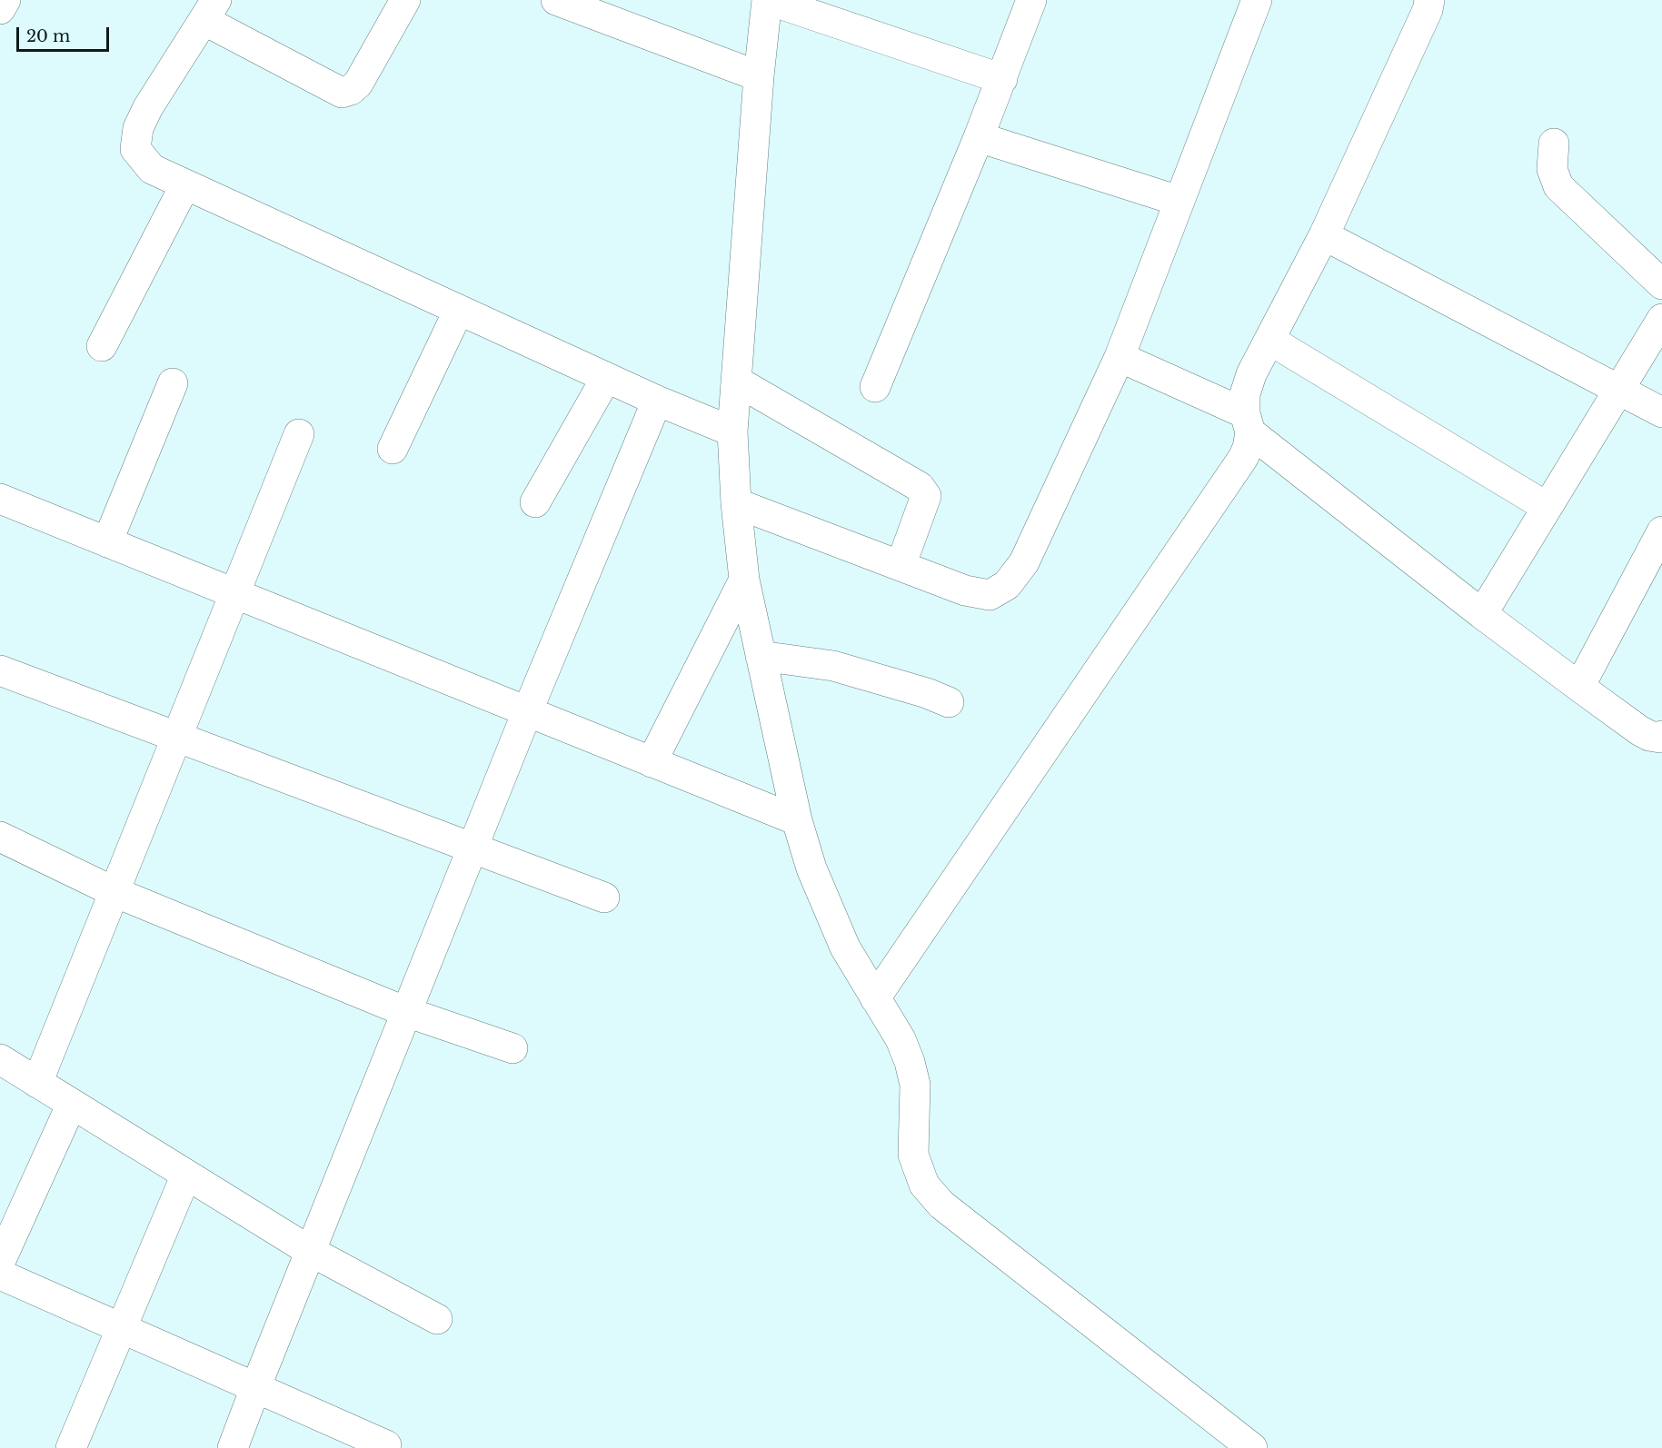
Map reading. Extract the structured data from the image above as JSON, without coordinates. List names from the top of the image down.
{
  "scale_bar": "20 m"
}
